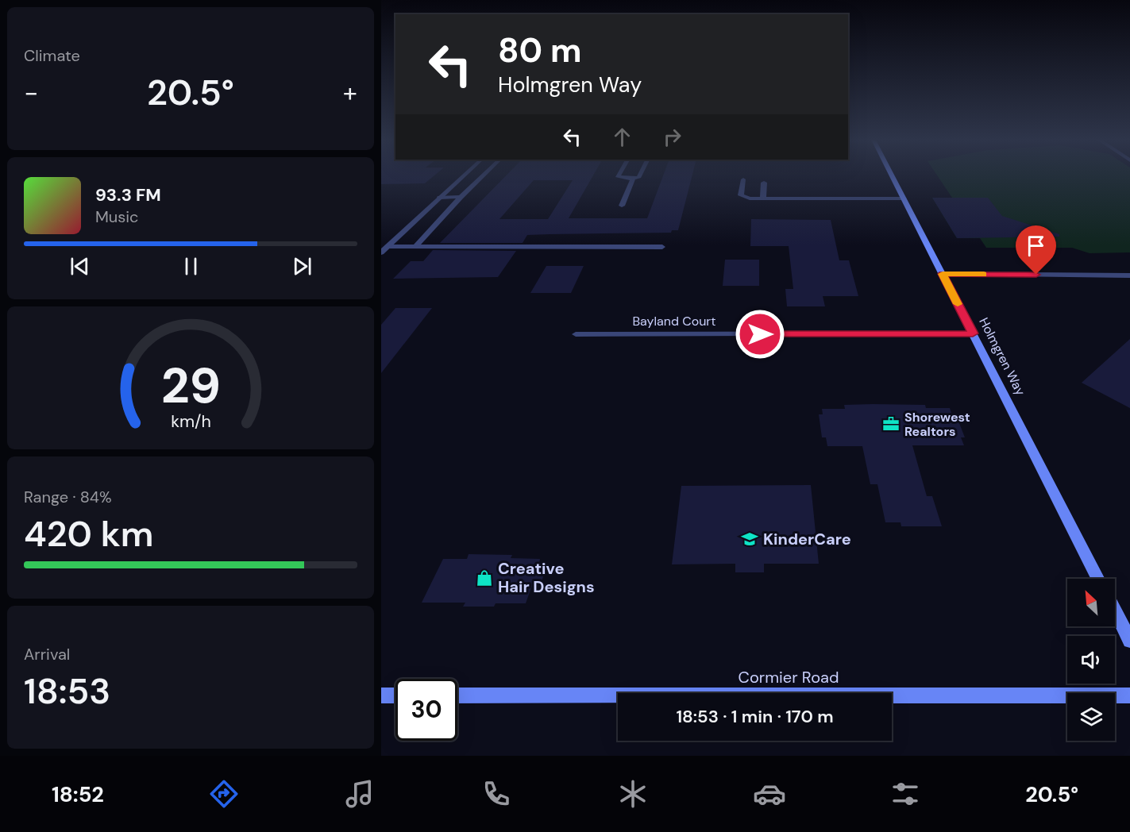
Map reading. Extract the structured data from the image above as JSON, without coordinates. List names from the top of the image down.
{
  "streets": {
    "street": ["Bayland Court", "Holmgren Way", "Cormier Road"]
  },
  "crossings": [
    ["Bayland Court", "Holmgren Way"]
  ],
  "places": {
    "office": ["Shorewest Realtors"],
    "school or university": ["KinderCare"],
    "shop": ["Creative Hair Designs"]
  },
  "north": "top left",
  "page": {
    "tile": [
      "Climate",
      ["Range · 84%", "420 km"],
      ["Arrival", "18:53"]
    ],
    "turn": ["80 m", "Holmgren Way"],
    "heat": ["−", "20.5°", "+"],
    "song": ["93.3 FM", "Music"],
    "limit": "30",
    "trip": "18:53 · 1 min · 170 m",
    "tabs": ["18:52", "20.5°"],
    "gauge": ["29", "km/h"]
  }
}
